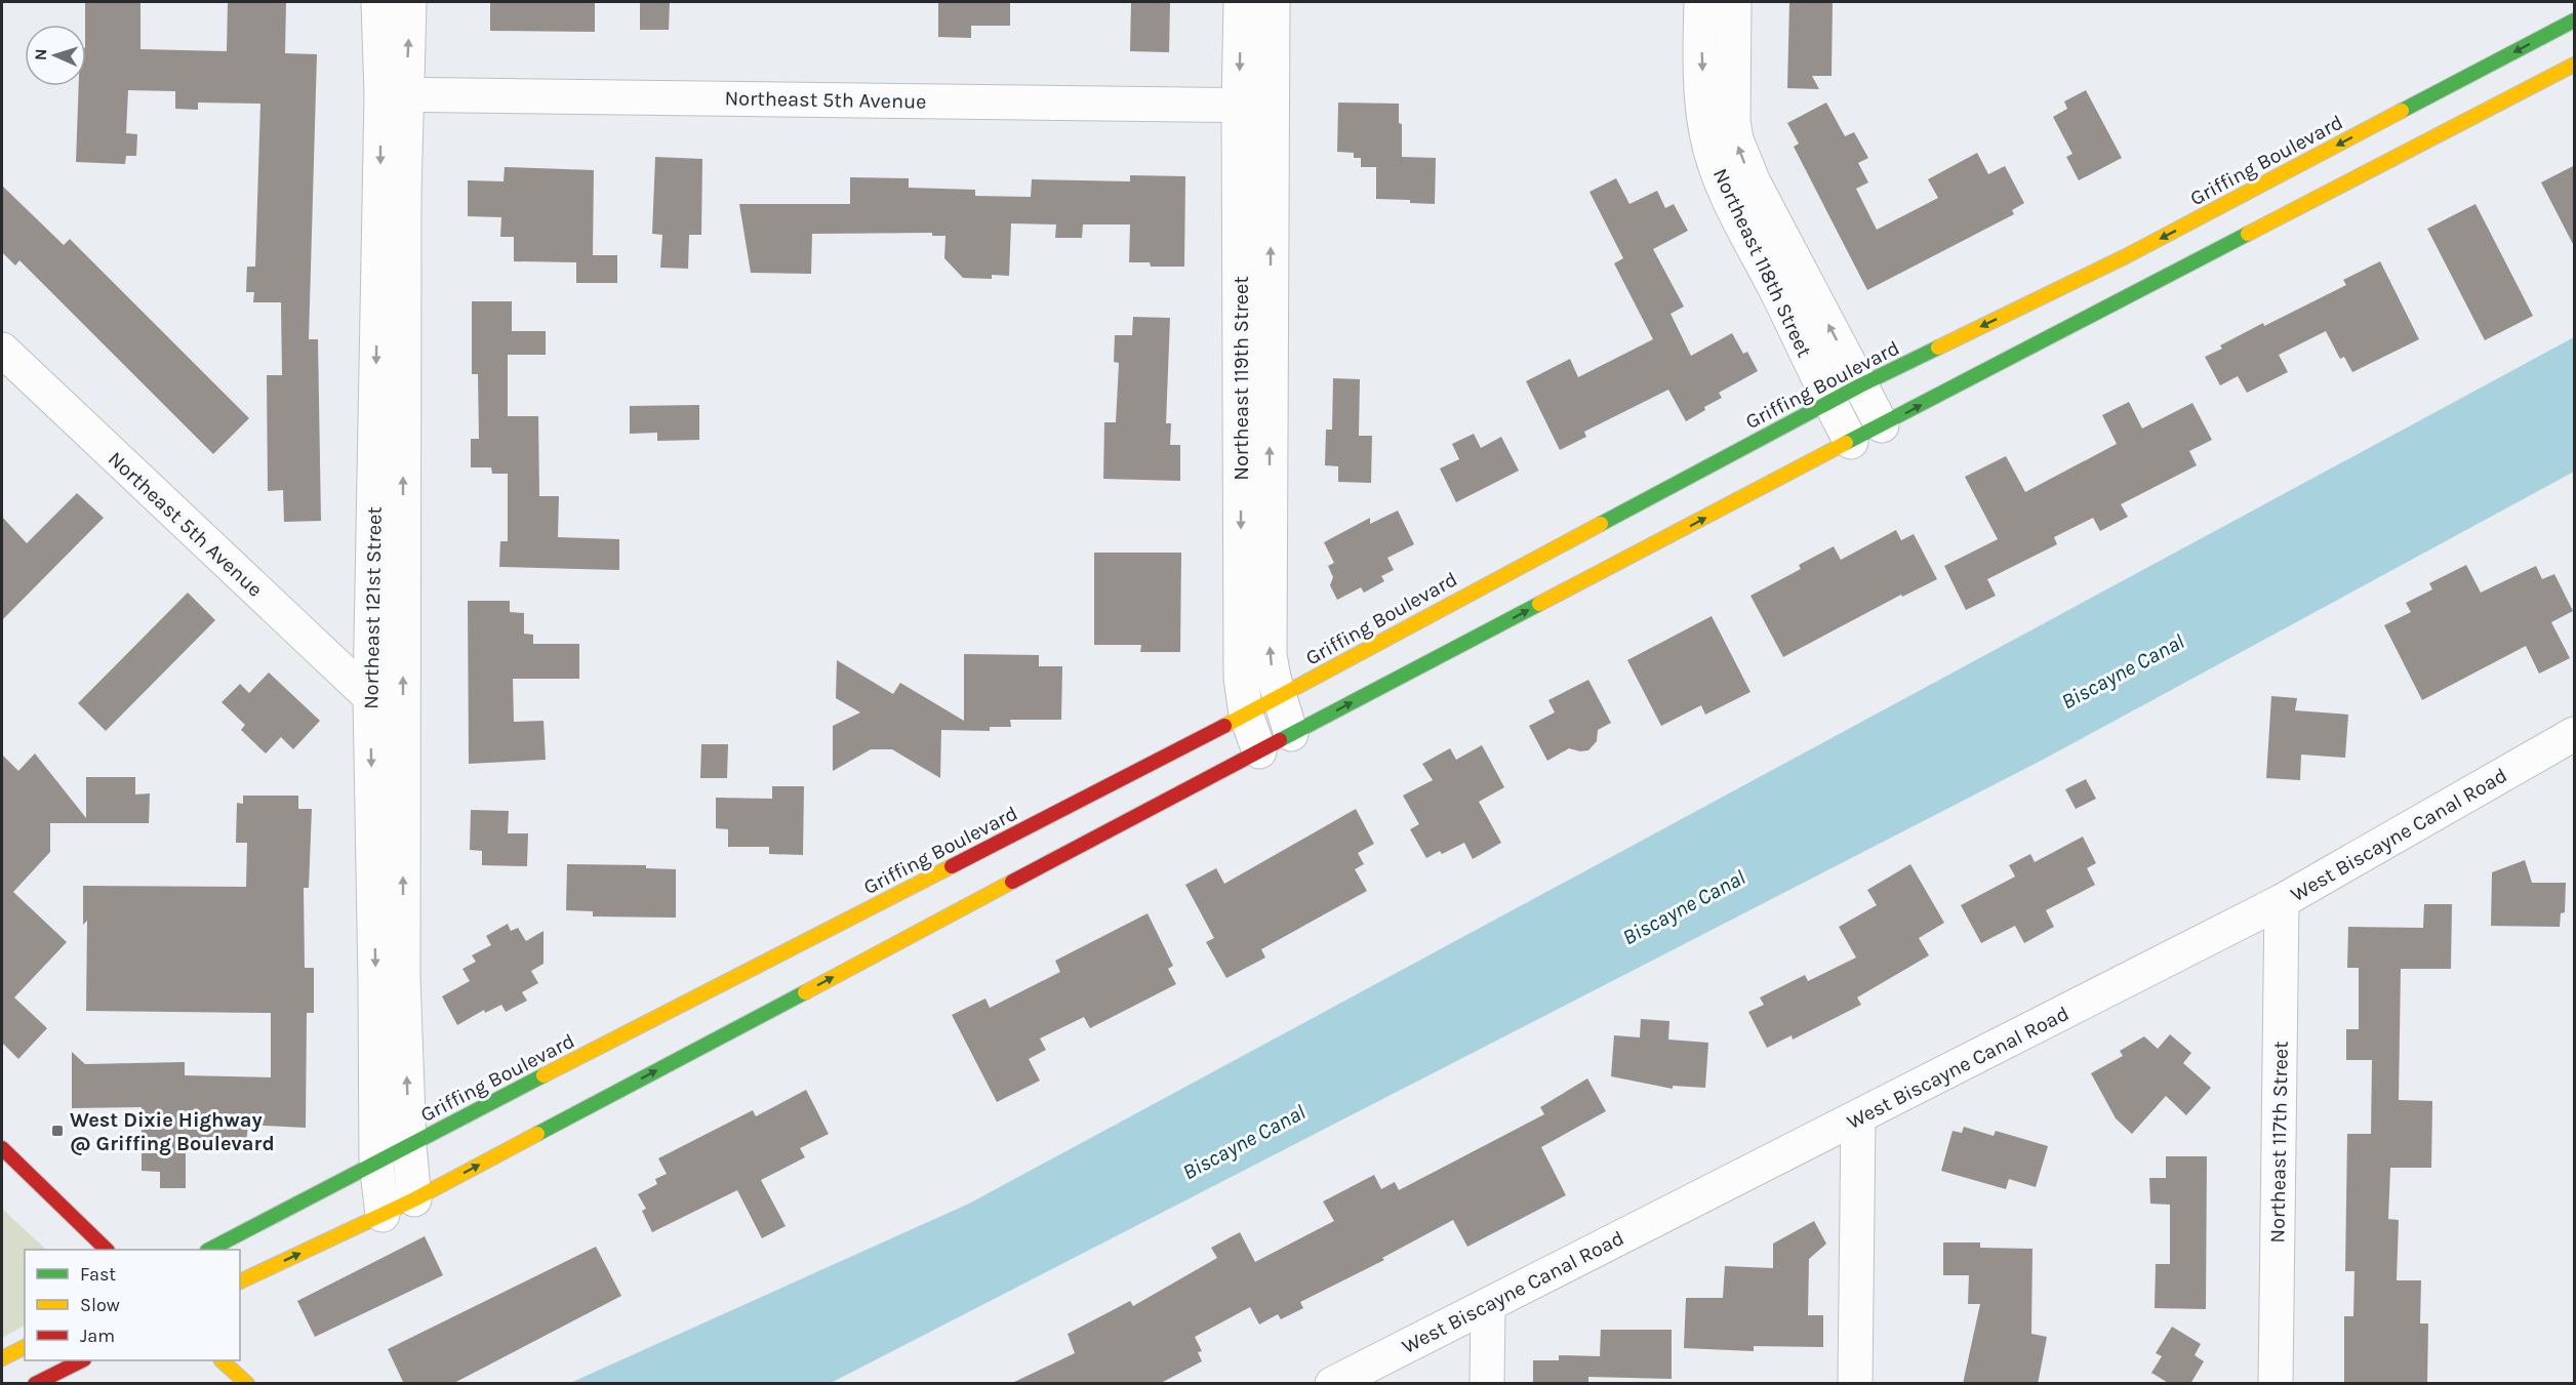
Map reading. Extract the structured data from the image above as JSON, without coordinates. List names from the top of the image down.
{
  "streets": {
    "street": [
      "Northeast 5th Avenue",
      "Griffing Boulevard",
      "Northeast 118th Street",
      "Northeast 119th Street",
      "Northeast 121st Street",
      "West Biscayne Canal Road",
      "Northeast 117th Street"
    ]
  },
  "crossings": [
    ["Northeast 5th Avenue", "Northeast 119th Street"],
    ["Northeast 5th Avenue", "Northeast 121st Street"],
    ["Griffing Boulevard", "Northeast 118th Street"],
    ["Griffing Boulevard", "Northeast 119th Street"],
    ["Griffing Boulevard", "Northeast 121st Street"],
    ["West Biscayne Canal Road", "Northeast 117th Street"]
  ],
  "water": ["Biscayne Canal"],
  "places": {
    "transit": ["West Dixie Highway @ Griffing Boulevard"]
  },
  "legend": ["Fast", "Slow", "Jam"],
  "north": "left"
}
